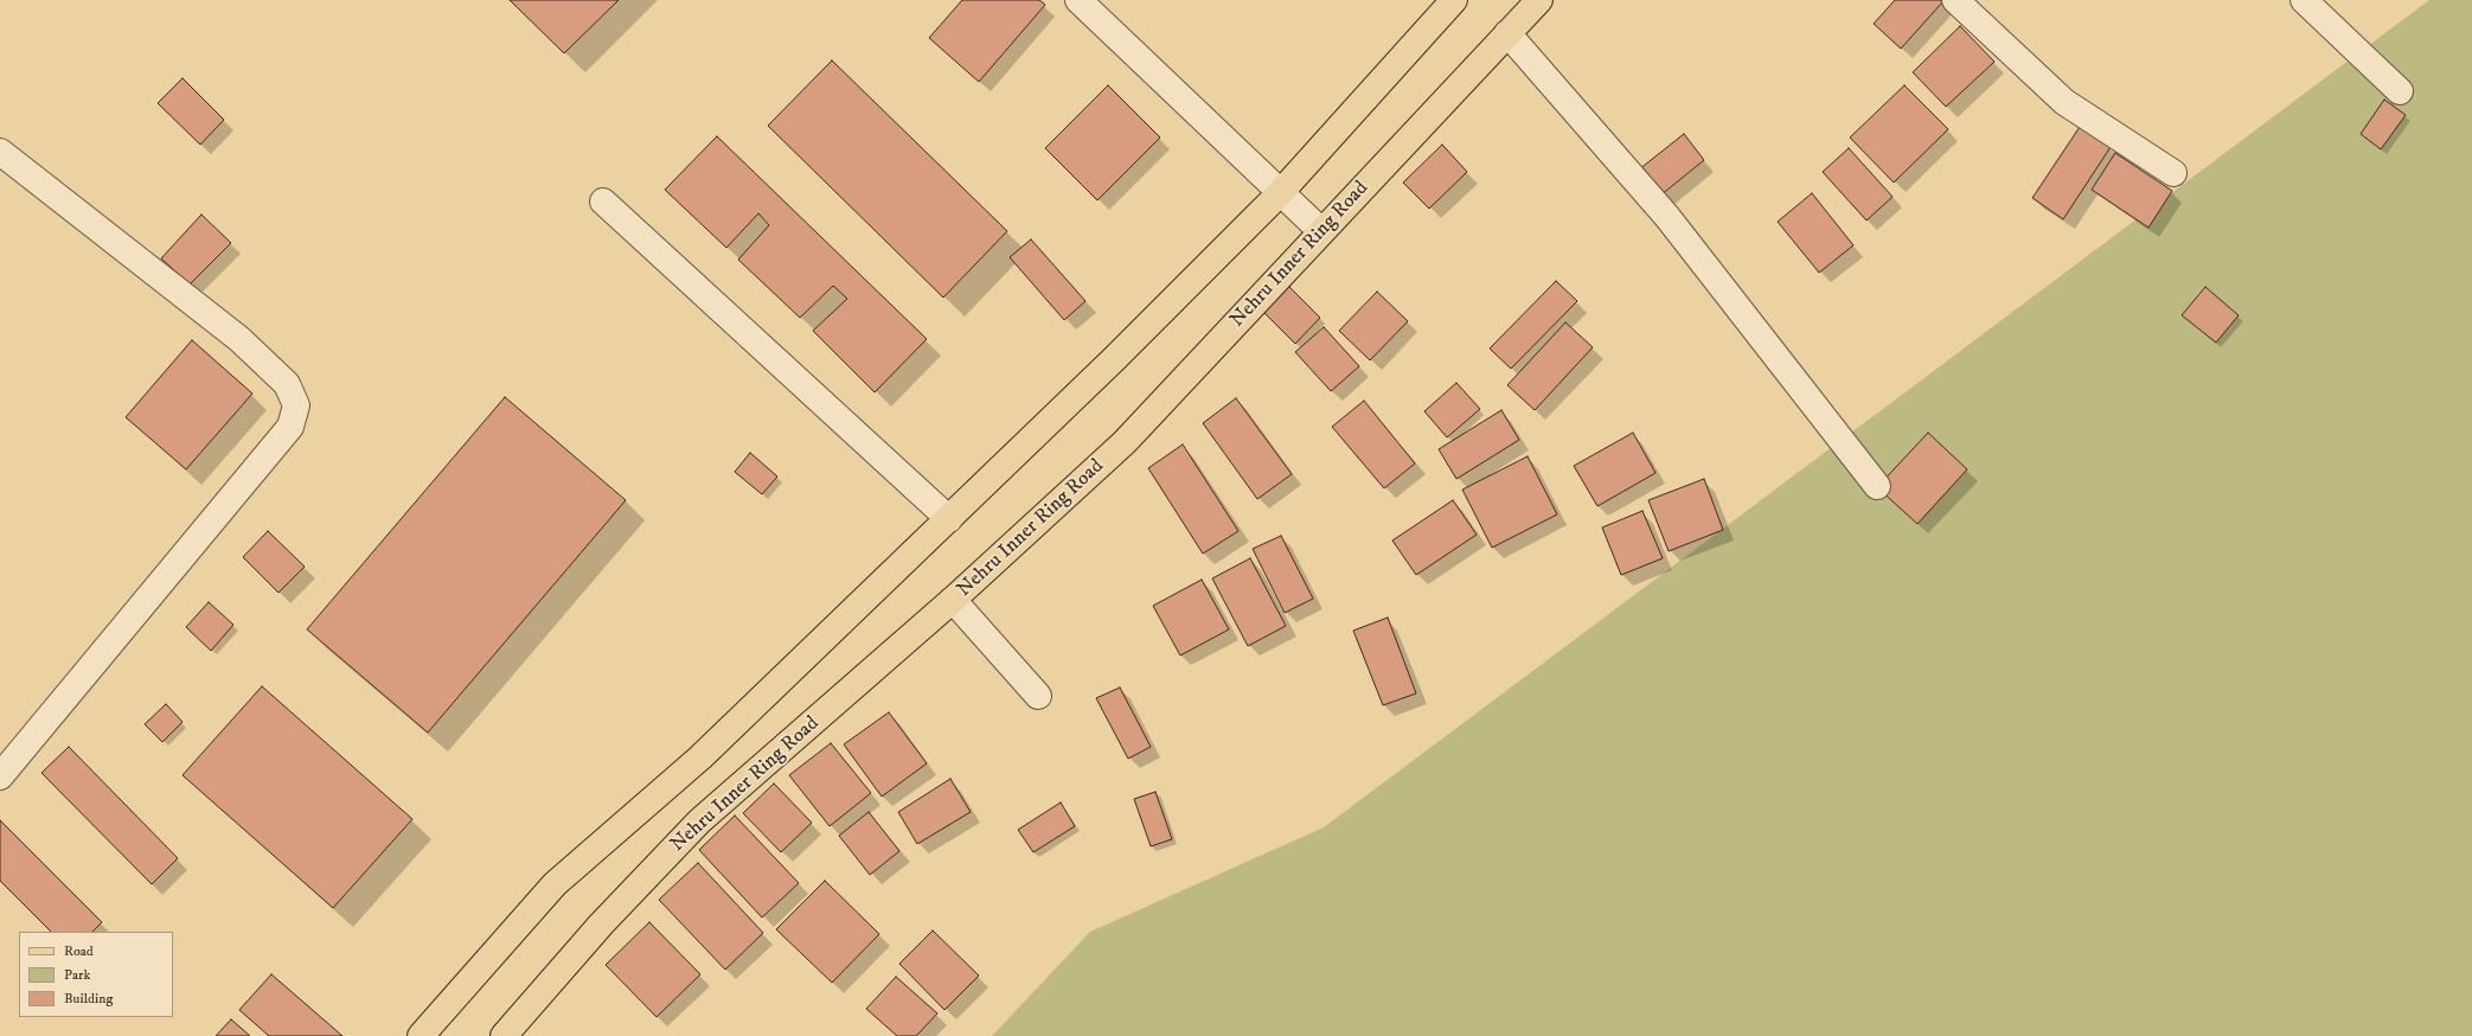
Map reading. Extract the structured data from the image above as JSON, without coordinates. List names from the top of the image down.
{
  "streets": {
    "main road": ["Nehru Inner Ring Road"]
  },
  "legend": ["Road", "Park", "Building"]
}
